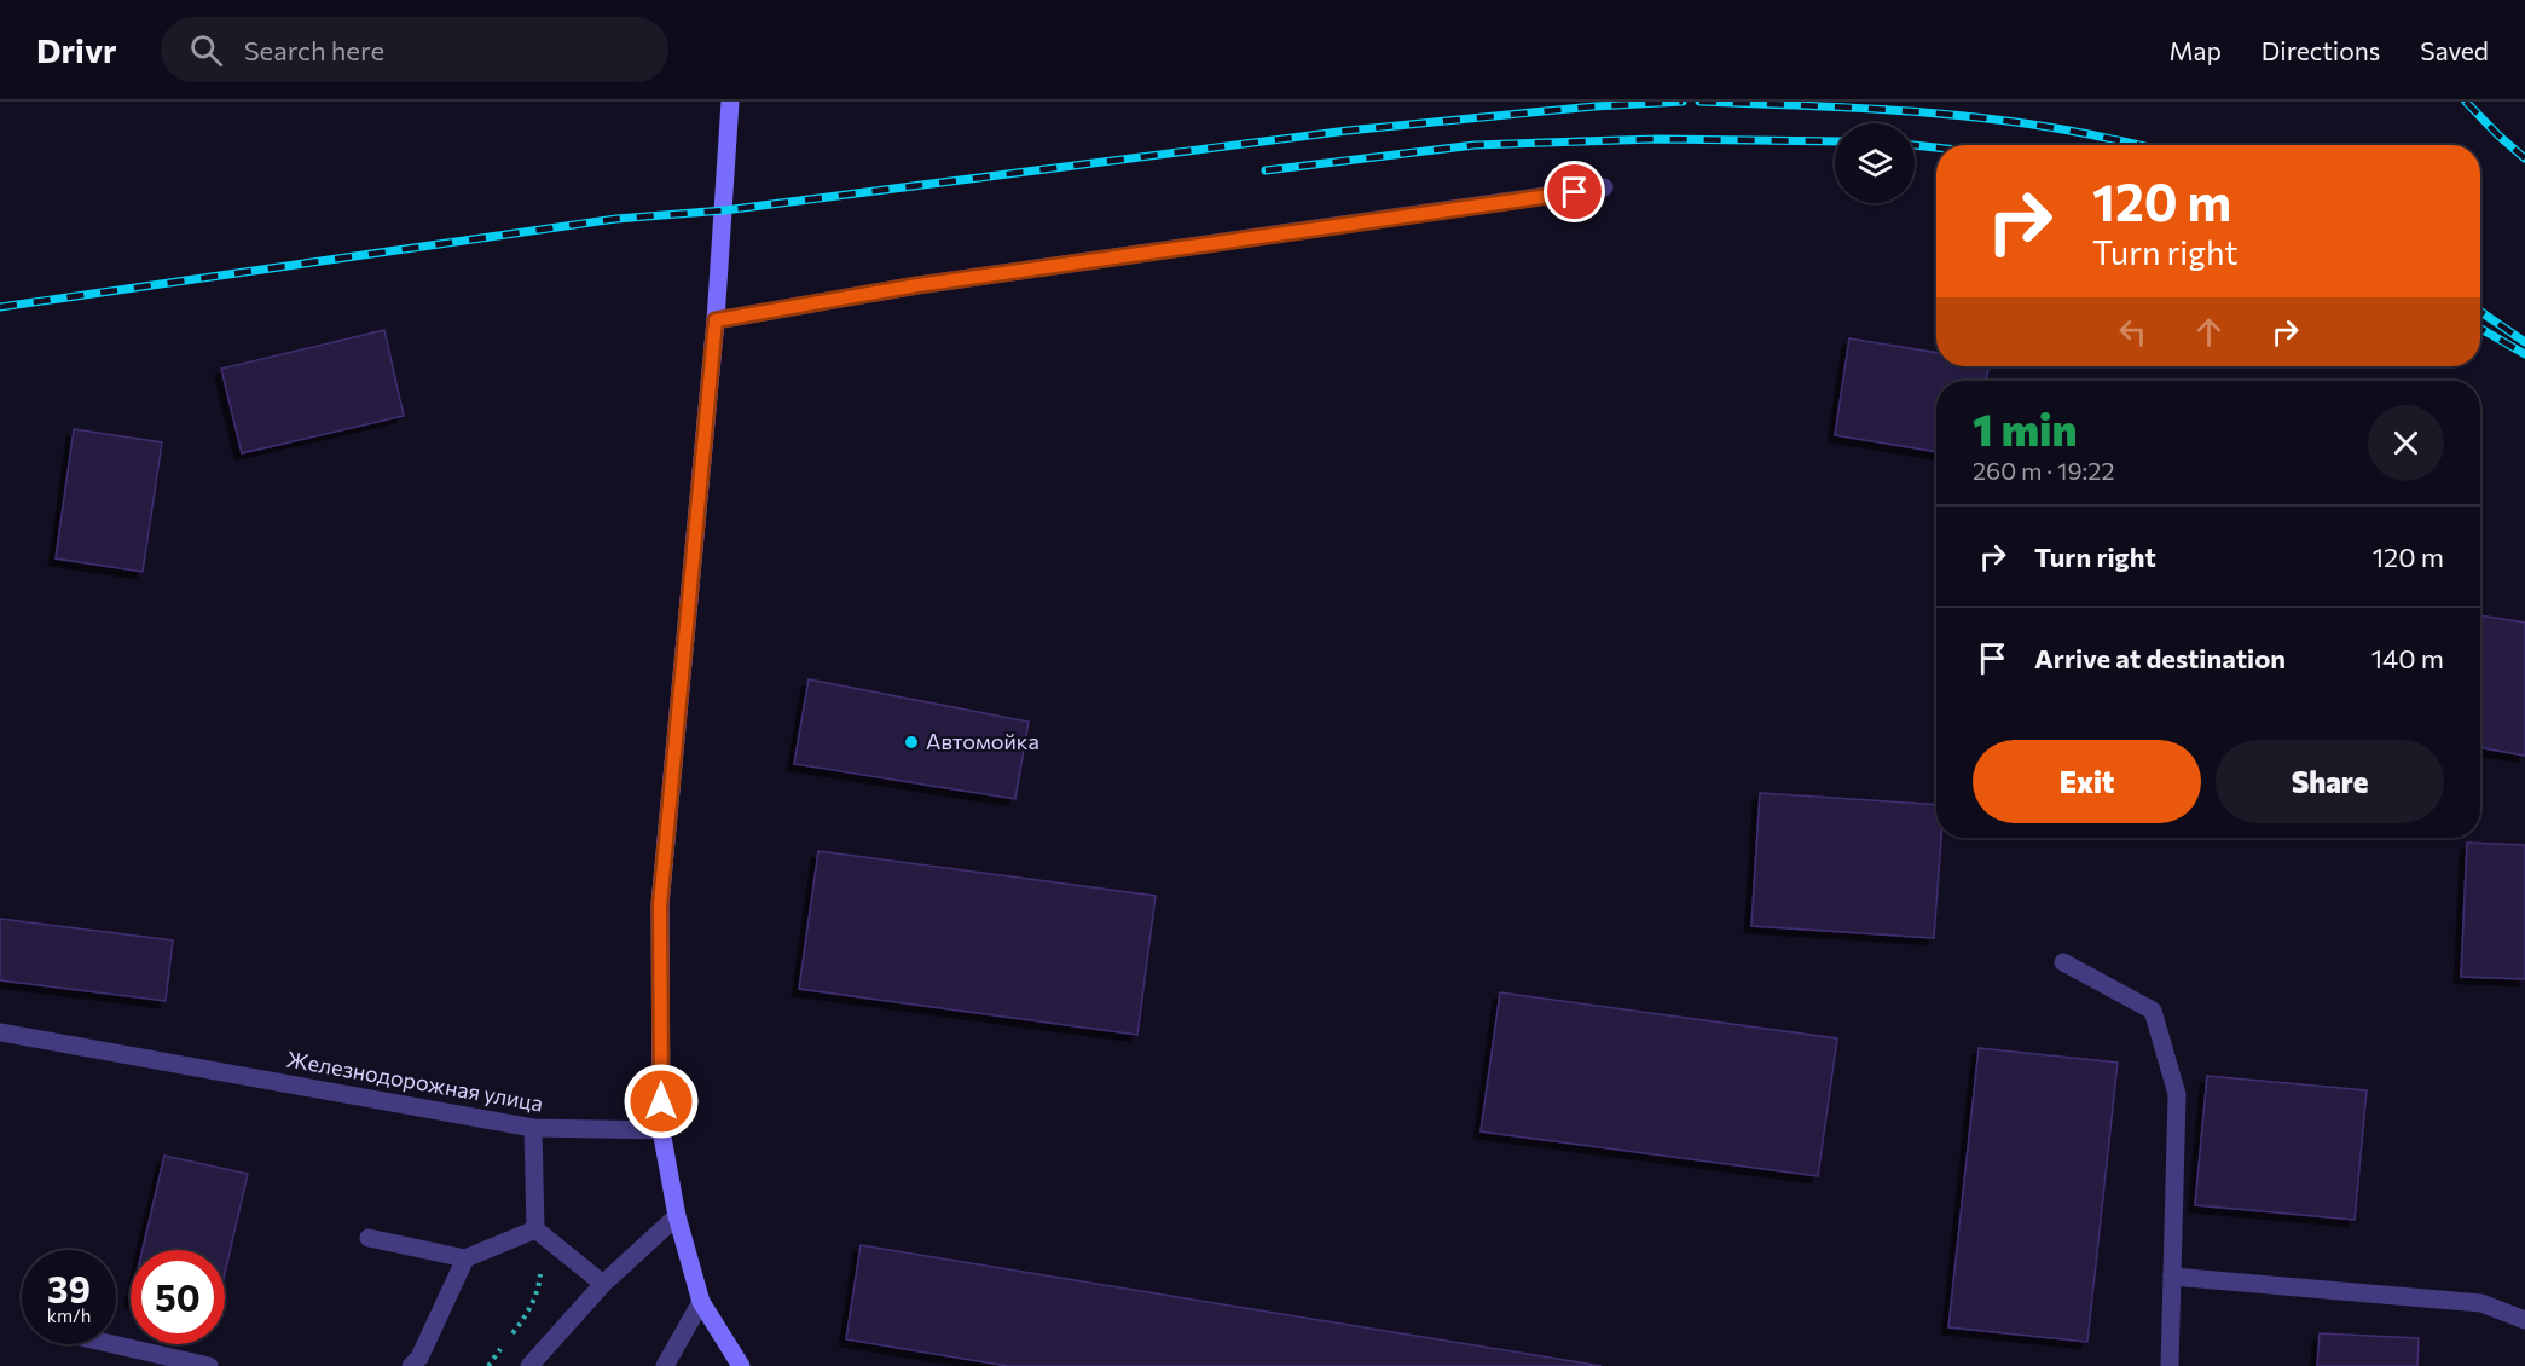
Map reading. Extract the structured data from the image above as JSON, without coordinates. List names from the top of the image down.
{
  "streets": {
    "street": ["Железнодорожная улица"]
  },
  "places": ["Автомойка"],
  "page": {
    "header": "Drivr",
    "search": "Search here",
    "nav": ["Map", "Directions", "Saved"],
    "turn": ["120 m", "Turn right"],
    "heading": ["1 min", "260 m · 19:22"],
    "list": [
      {
        "name": "Turn right",
        "value": "120 m"
      },
      {
        "name": "Arrive at destination",
        "value": "140 m"
      }
    ],
    "buttons": ["Exit", "Share"],
    "speed": "39 km/h",
    "limit": "50"
  }
}
